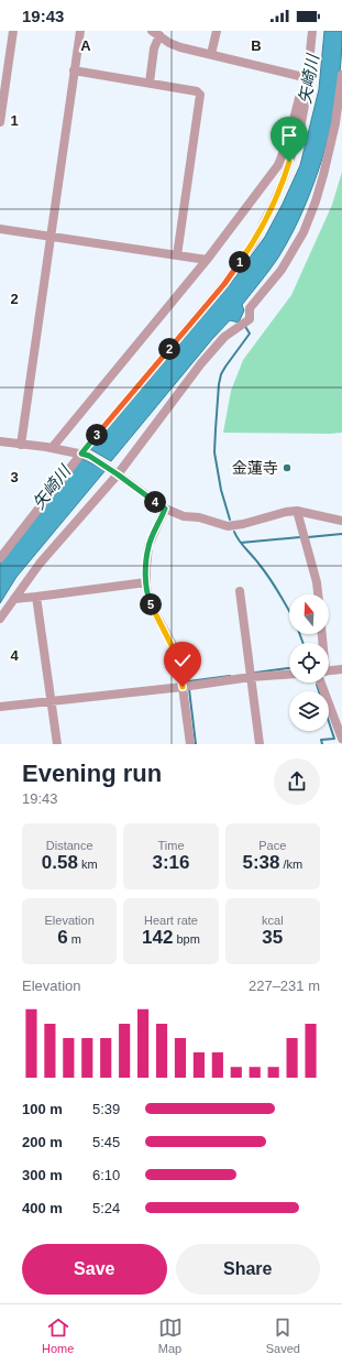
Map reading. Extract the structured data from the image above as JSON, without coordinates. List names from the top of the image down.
{
  "water": ["矢崎川"],
  "places": ["金蓮寺"],
  "north": "top",
  "page": {
    "status": "19:43",
    "pins": [
      "1",
      "2",
      "3",
      "4",
      "5"
    ],
    "heading": ["Evening run", "19:43"],
    "stats": [
      ["Distance", "0.58 km"],
      ["Time", "3:16"],
      ["Pace", "5:38 /km"],
      ["Elevation", "6 m"],
      ["Heart rate", "142 bpm"],
      ["kcal", "35"]
    ],
    "chart": ["Elevation", "227–231 m"],
    "list": [
      {
        "name": "100 m",
        "note": "5:39"
      },
      {
        "name": "200 m",
        "note": "5:45"
      },
      {
        "name": "300 m",
        "note": "6:10"
      },
      {
        "name": "400 m",
        "note": "5:24"
      }
    ],
    "buttons": ["Save", "Share"],
    "tabs": ["Home", "Map", "Saved"]
  },
  "grid": {
    "columns": ["A", "B"],
    "rows": [
      "1",
      "2",
      "3",
      "4"
    ]
  }
}
